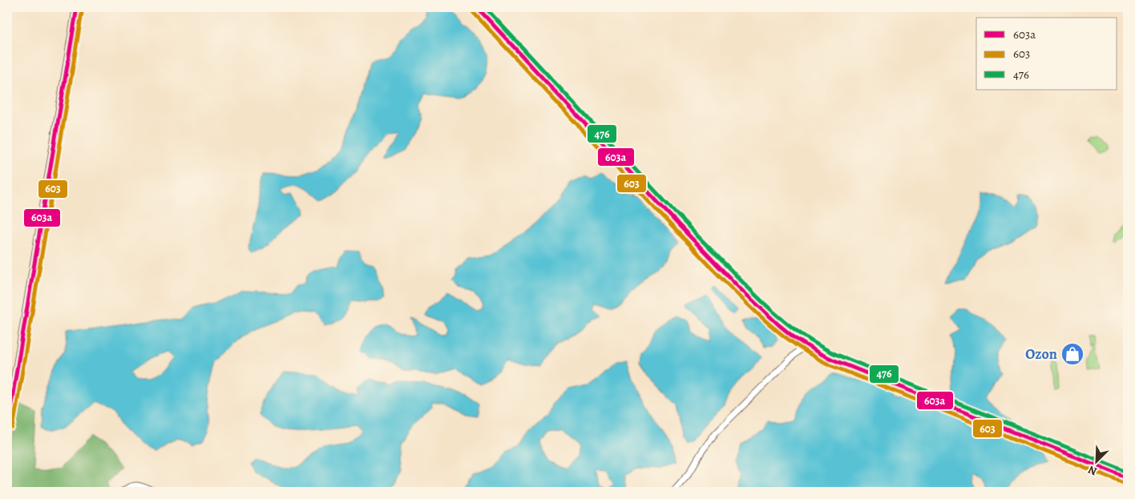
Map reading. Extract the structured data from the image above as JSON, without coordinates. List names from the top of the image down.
{
  "places": {
    "shop": ["Ozon"]
  },
  "lines": ["transit line 603а", "transit line 476", "transit line 603"],
  "legend": ["603а", "603", "476"],
  "north": "bottom left"
}
